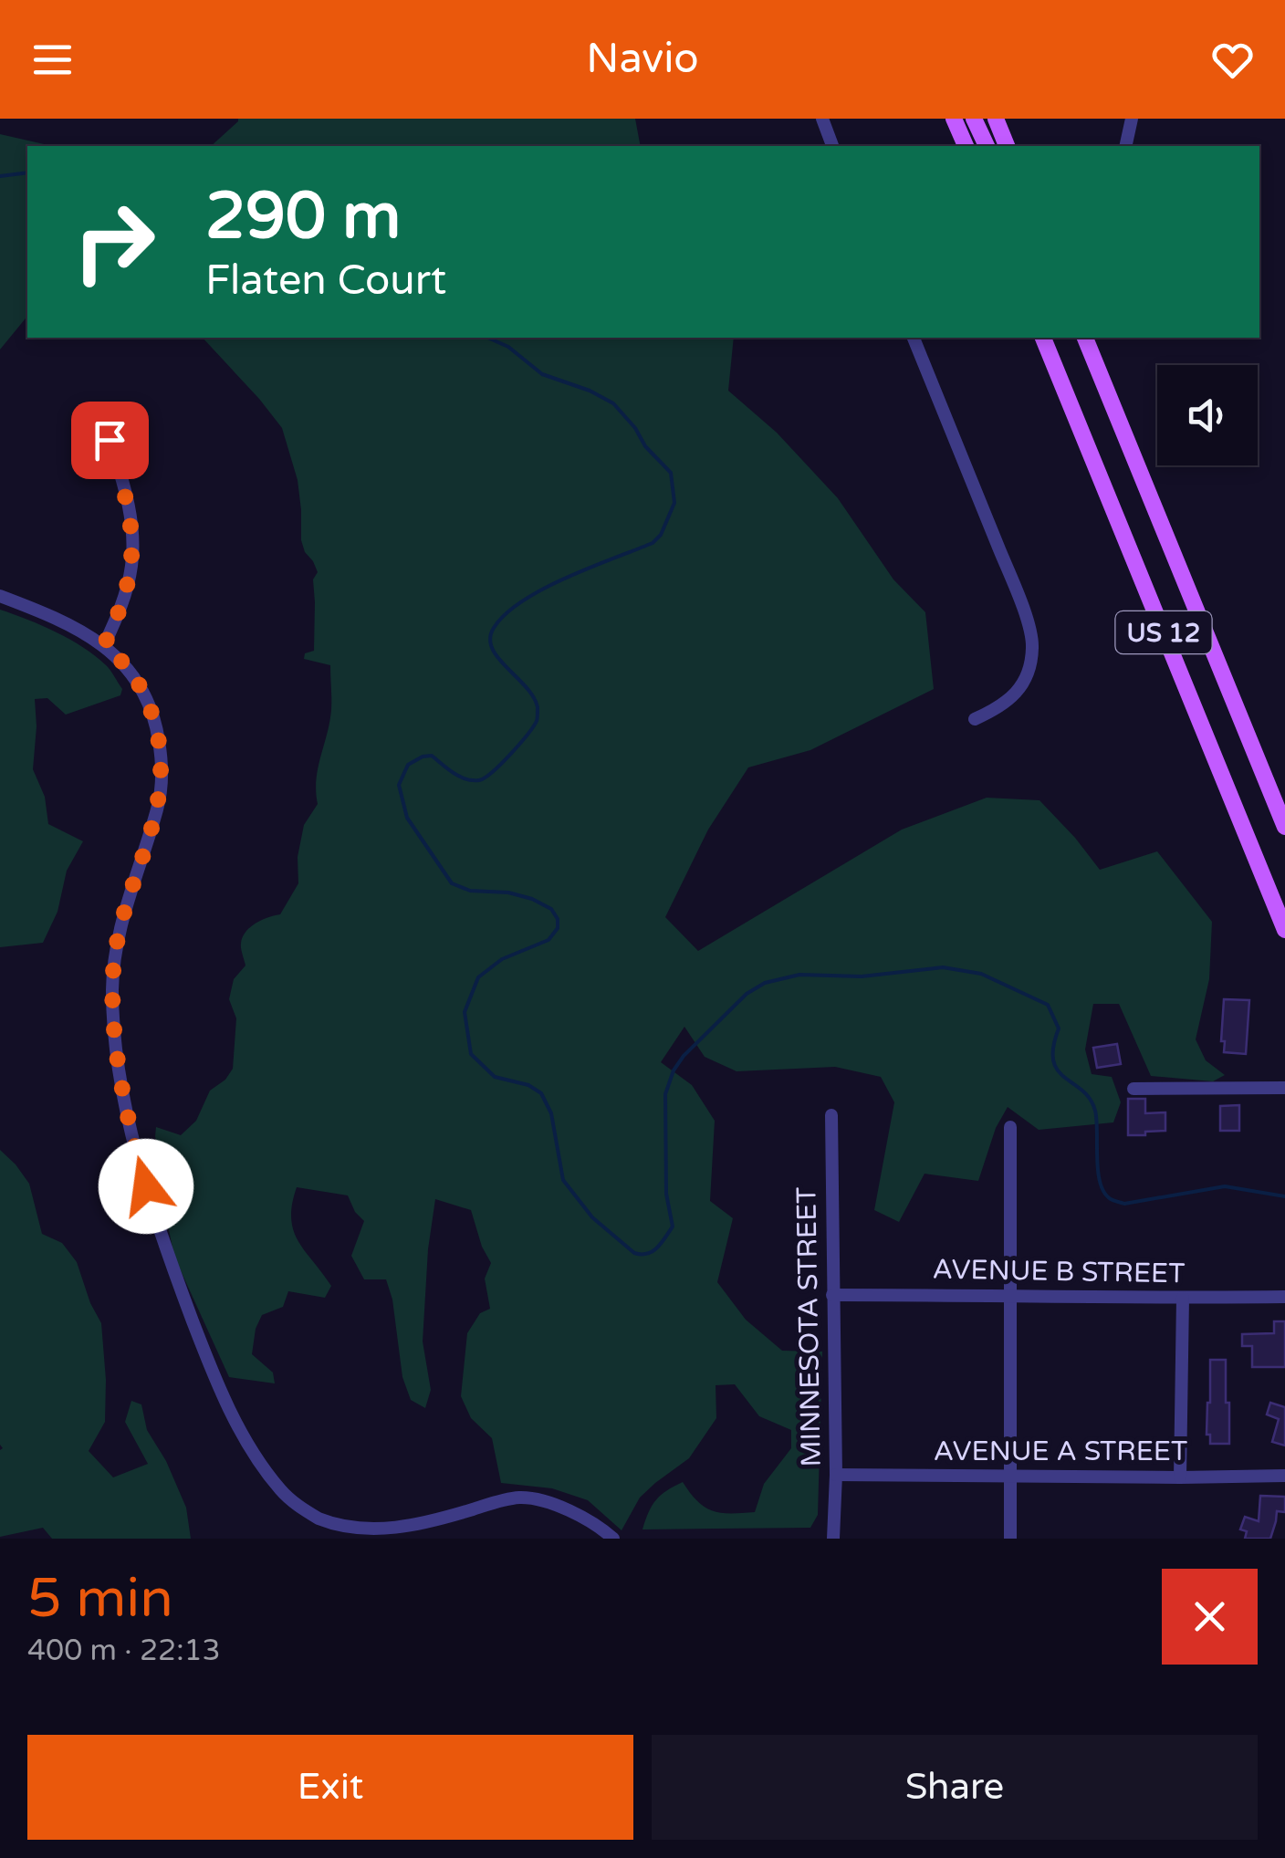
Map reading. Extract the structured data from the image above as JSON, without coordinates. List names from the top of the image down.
{
  "streets": {
    "main road": ["US 12"],
    "street": ["AVENUE B STREET", "MINNESOTA STREET", "AVENUE A STREET"]
  },
  "crossings": [
    ["AVENUE B STREET", "MINNESOTA STREET"],
    ["MINNESOTA STREET", "AVENUE A STREET"]
  ],
  "page": {
    "header": "Navio",
    "turn": ["290 m", "Flaten Court"],
    "heading": ["5 min", "400 m · 22:13"],
    "buttons": ["Exit", "Share"]
  }
}
